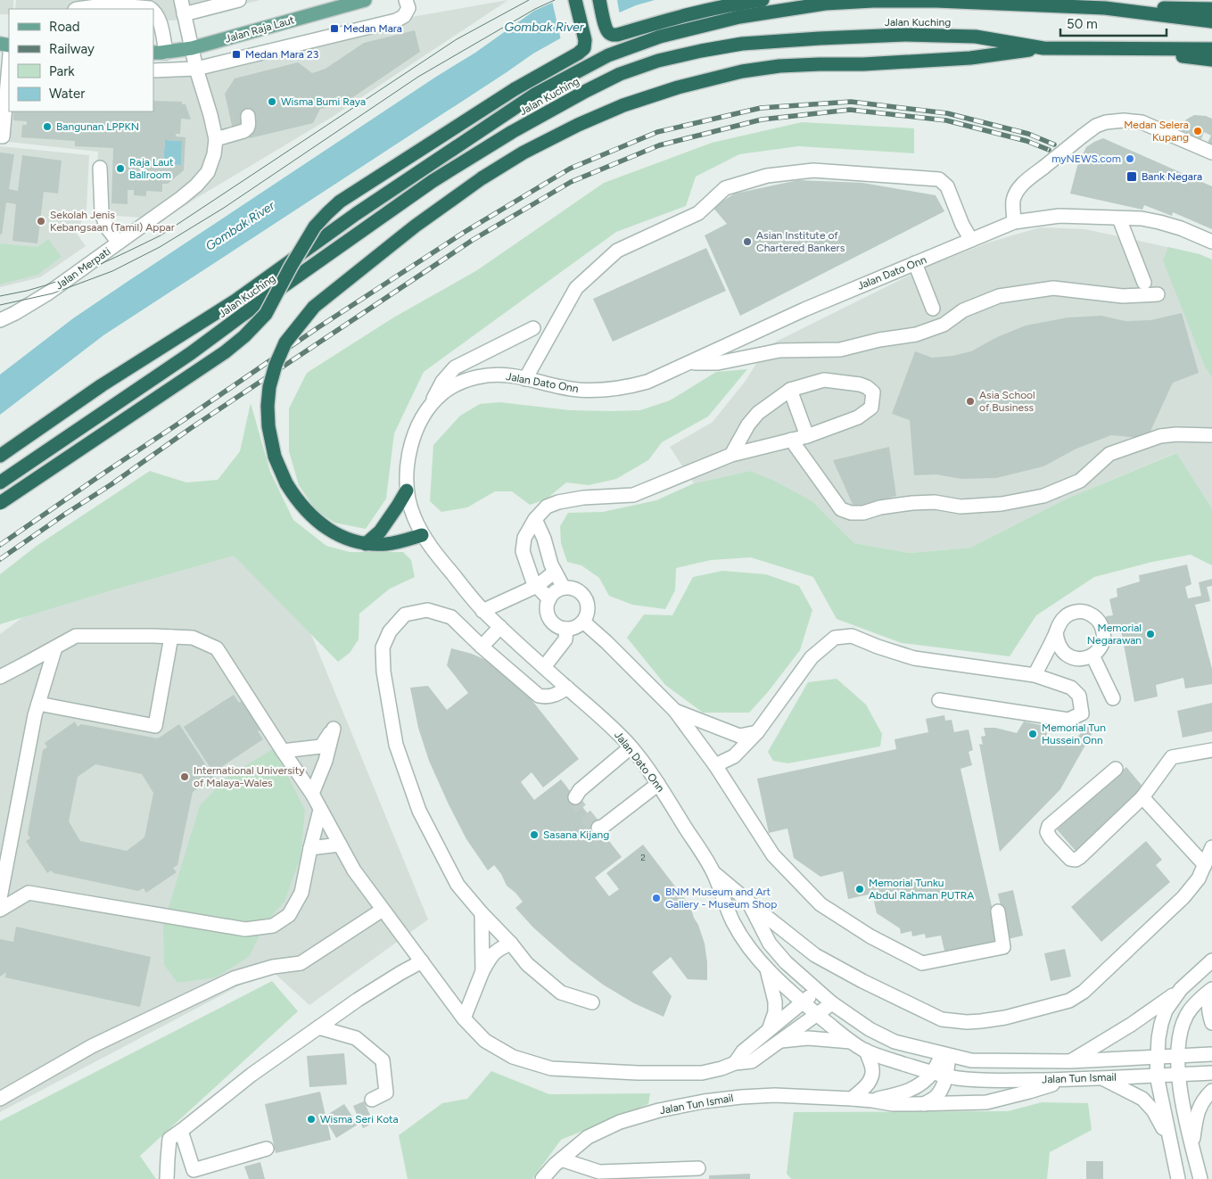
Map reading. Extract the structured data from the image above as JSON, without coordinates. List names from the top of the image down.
{
  "streets": {
    "highway": ["Jalan Kuching"],
    "main road": ["Jalan Raja Laut"],
    "street": ["Jalan Merpati", "Jalan Dato Onn", "Jalan Tun Ismail"]
  },
  "crossings": [
    ["Jalan Raja Laut", "Jalan Merpati"],
    ["Jalan Dato Onn", "Jalan Tun Ismail"]
  ],
  "water": ["Gombak River"],
  "places": {
    "transit": ["Medan Mara", "Medan Mara 23", "Bank Negara"],
    "other": [
      "Wisma Bumi Raya",
      "Bangunan LPPKN",
      "Medan Selera Kupang",
      "myNEWS.com",
      "Raja Laut Ballroom",
      "Sekolah Jenis Kebangsaan (Tamil) Appar",
      "Asian Institute of Chartered Bankers",
      "Asia School of Business",
      "Memorial Negarawan",
      "Memorial Tun Hussein Onn",
      "International University of Malaya-Wales",
      "Sasana Kijang",
      "Memorial Tunku Abdul Rahman PUTRA",
      "BNM Museum and Art Gallery - Museum Shop",
      "Wisma Seri Kota"
    ]
  },
  "house_numbers": ["2"],
  "legend": [
    "Road",
    "Railway",
    "Park",
    "Water"
  ],
  "scale_bar": "50 m"
}
